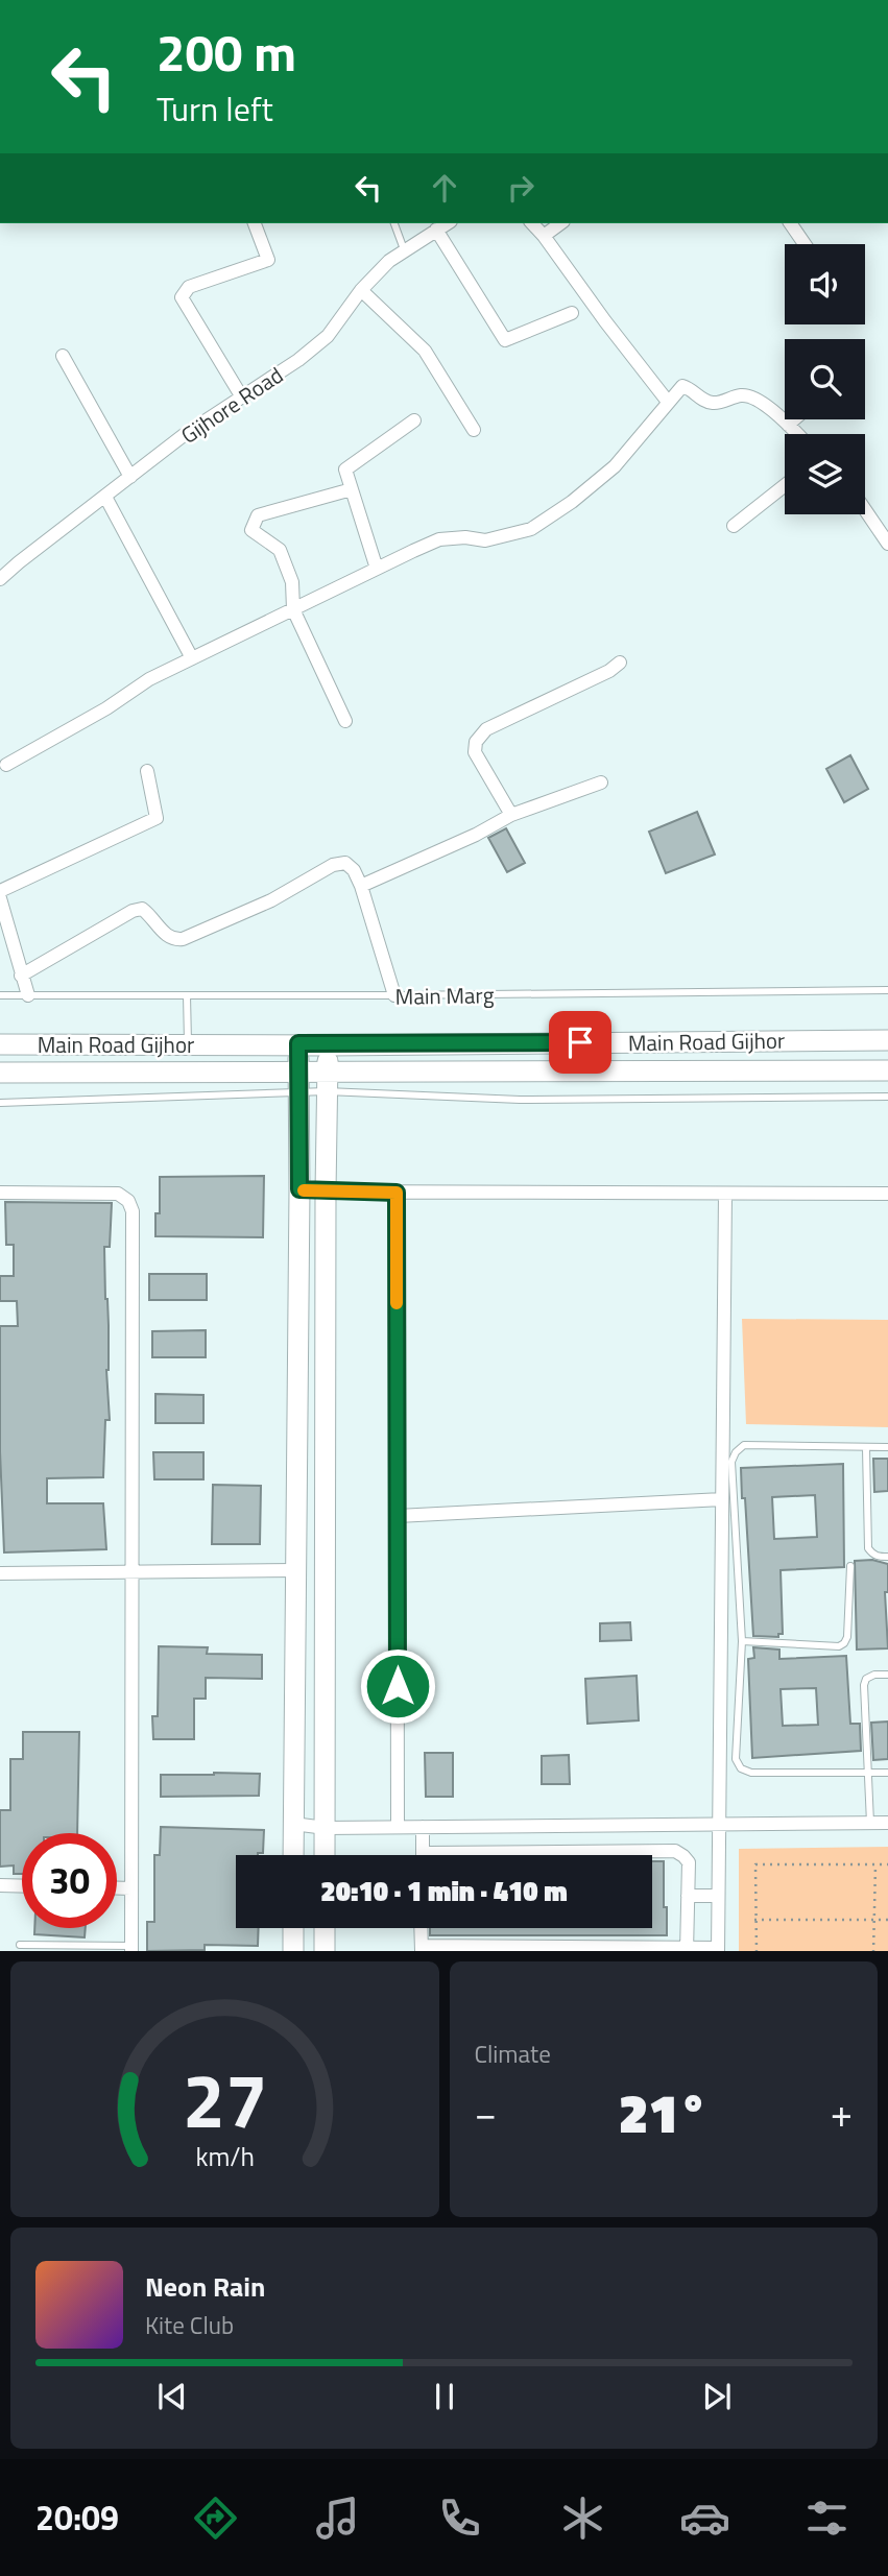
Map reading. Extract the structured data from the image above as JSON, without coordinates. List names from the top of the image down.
{
  "streets": {
    "street": ["Gijhore Road", "Main Road Gijhor"],
    "lane": ["Main Marg"]
  },
  "page": {
    "turn": ["200 m", "Turn left"],
    "limit": "30",
    "trip": "20:10 · 1 min · 410 m",
    "tile": "Climate",
    "heat": ["−", "21°", "+"],
    "song": ["Neon Rain", "Kite Club"],
    "tabs": "20:09",
    "gauge": ["27", "km/h"]
  }
}
